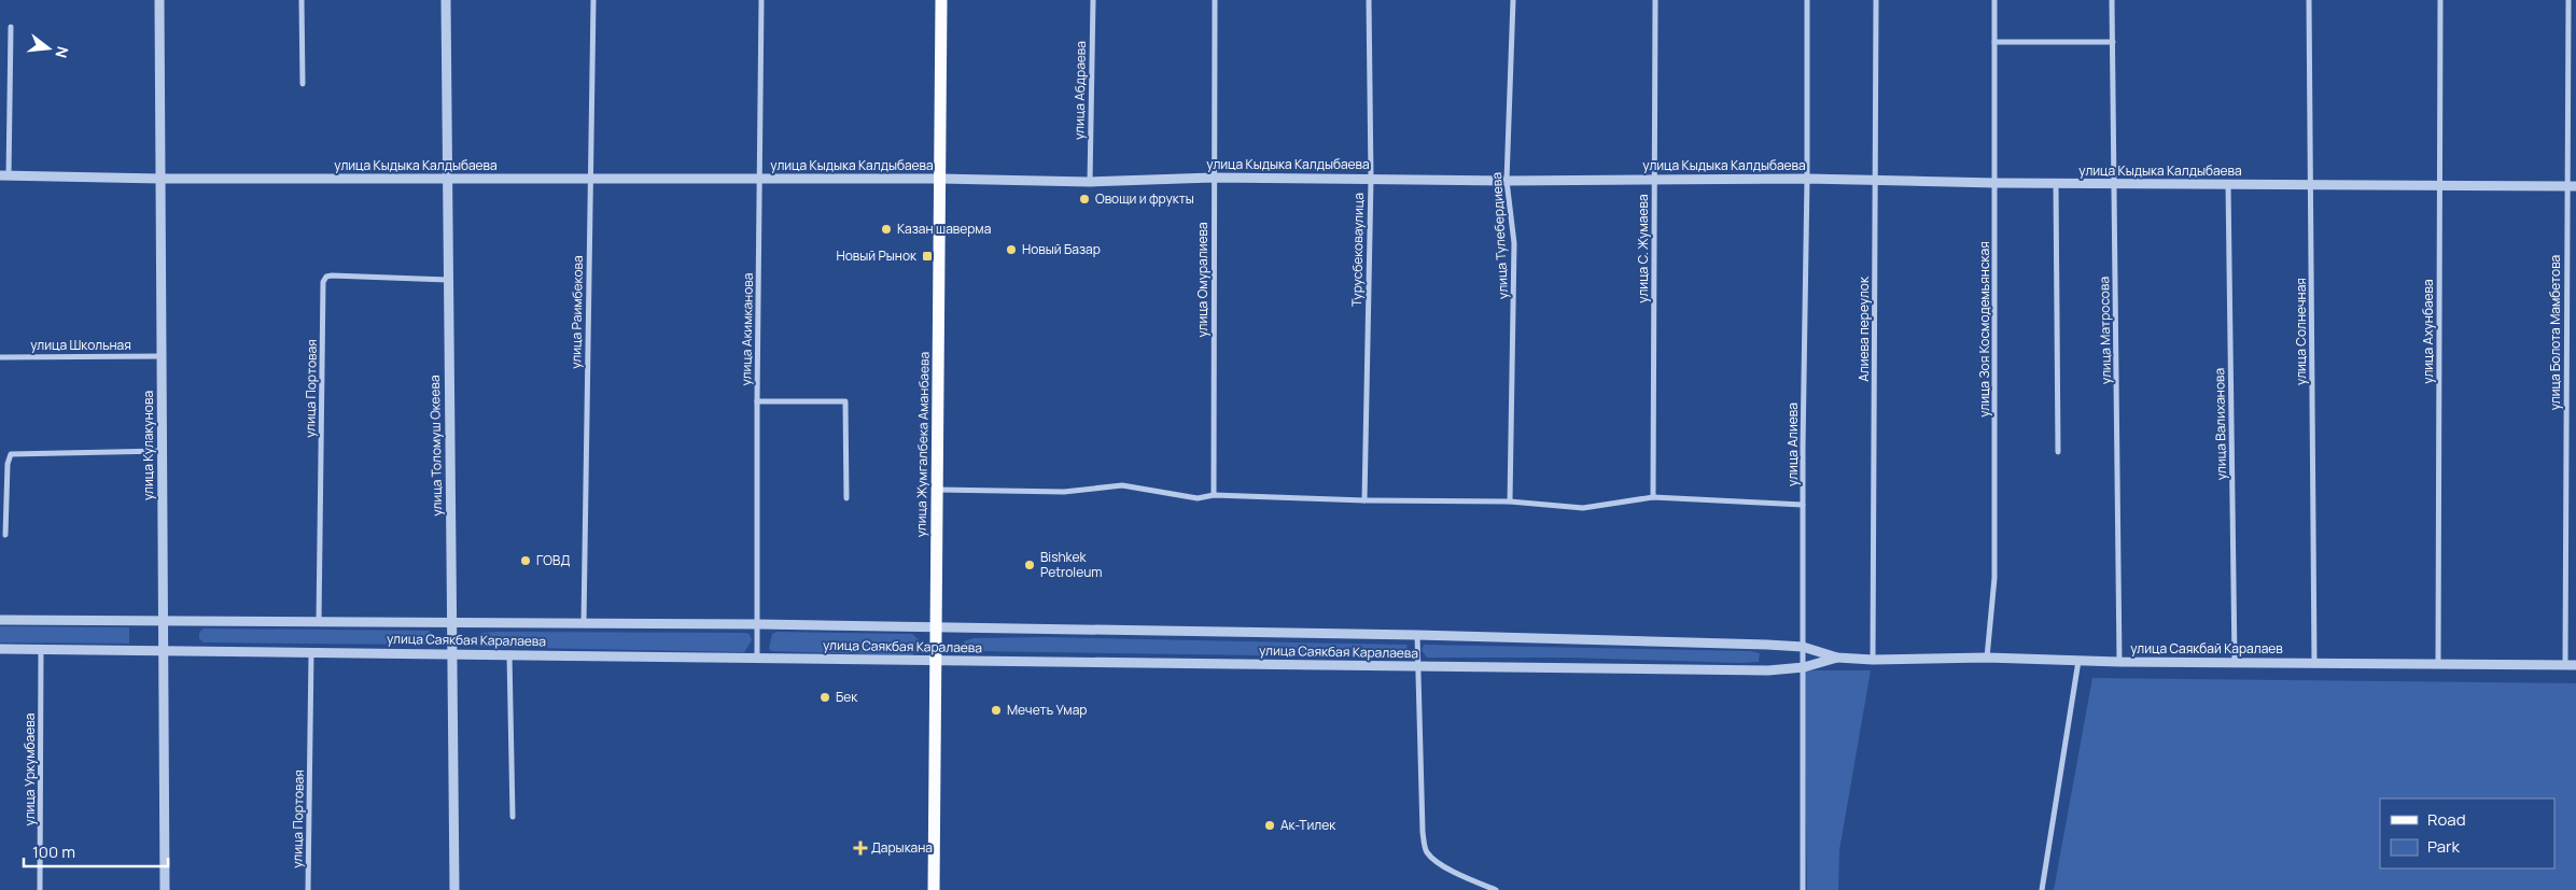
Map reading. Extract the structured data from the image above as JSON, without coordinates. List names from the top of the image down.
{
  "streets": {
    "main road": ["улица Жумгалбека Аманбаева"],
    "street": [
      "улица Абдраева",
      "улица Кыдыка Калдыбаева",
      "улица Тулебердиева",
      "улица С. Жумаева",
      "Турусбековаулица",
      "улица Омуралиева",
      "улица Раимбекова",
      "улица Акимканова",
      "Алиева переулок",
      "улица Зоя Космодемьянская",
      "улица Матросова",
      "улица Солнечная",
      "улица Ахунбаева",
      "улица Болота Мамбетова",
      "улица Школьная",
      "улица Портовая",
      "улица Валиханова",
      "улица Алиева",
      "улица Кулакунова",
      "улица Толомуш Океева",
      "улица Саякбая Каралаева",
      "улица Саякбай Каралаев",
      "улица Уркумбаева"
    ]
  },
  "crossings": [
    ["улица Абдраева", "улица Кыдыка Калдыбаева"],
    ["улица Кыдыка Калдыбаева", "улица Тулебердиева"],
    ["улица Кыдыка Калдыбаева", "улица С. Жумаева"],
    ["улица Кыдыка Калдыбаева", "Турусбековаулица"],
    ["улица Кыдыка Калдыбаева", "улица Омуралиева"],
    ["улица Кыдыка Калдыбаева", "улица Раимбекова"],
    ["улица Кыдыка Калдыбаева", "улица Акимканова"],
    ["улица Кыдыка Калдыбаева", "Алиева переулок"],
    ["улица Кыдыка Калдыбаева", "улица Зоя Космодемьянская"],
    ["улица Кыдыка Калдыбаева", "улица Матросова"],
    ["улица Кыдыка Калдыбаева", "улица Солнечная"],
    ["улица Кыдыка Калдыбаева", "улица Ахунбаева"],
    ["улица Кыдыка Калдыбаева", "улица Болота Мамбетова"],
    ["улица Кыдыка Калдыбаева", "улица Валиханова"],
    ["улица Кыдыка Калдыбаева", "улица Жумгалбека Аманбаева"],
    ["улица Кыдыка Калдыбаева", "улица Алиева"],
    ["улица Кыдыка Калдыбаева", "улица Кулакунова"],
    ["улица Кыдыка Калдыбаева", "улица Толомуш Океева"],
    ["улица Раимбекова", "улица Саякбая Каралаева"],
    ["улица Акимканова", "улица Саякбая Каралаева"],
    ["Алиева переулок", "улица Саякбай Каралаев"],
    ["улица Зоя Космодемьянская", "улица Саякбай Каралаев"],
    ["улица Матросова", "улица Саякбай Каралаев"],
    ["улица Солнечная", "улица Саякбай Каралаев"],
    ["улица Ахунбаева", "улица Саякбай Каралаев"],
    ["улица Болота Мамбетова", "улица Саякбай Каралаев"],
    ["улица Школьная", "улица Кулакунова"],
    ["улица Портовая", "улица Толомуш Океева"],
    ["улица Портовая", "улица Саякбая Каралаева"],
    ["улица Валиханова", "улица Саякбай Каралаев"],
    ["улица Жумгалбека Аманбаева", "улица Саякбая Каралаева"],
    ["улица Алиева", "улица Саякбая Каралаева"],
    ["улица Алиева", "улица Саякбай Каралаев"],
    ["улица Кулакунова", "улица Саякбая Каралаева"],
    ["улица Толомуш Океева", "улица Саякбая Каралаева"],
    ["улица Саякбая Каралаева", "улица Саякбай Каралаев"],
    ["улица Саякбая Каралаева", "улица Уркумбаева"]
  ],
  "places": {
    "other": [
      "Овощи и фрукты",
      "Казан шаверма",
      "Новый Базар",
      "ГОВД",
      "Bishkek Petroleum",
      "Бек",
      "Мечеть Умар",
      "Ак-Тилек"
    ],
    "transit": ["Новый Рынок"],
    "health": ["Дарыкана"]
  },
  "legend": ["Road", "Park"],
  "scale_bar": "100 m",
  "north": "right"
}
